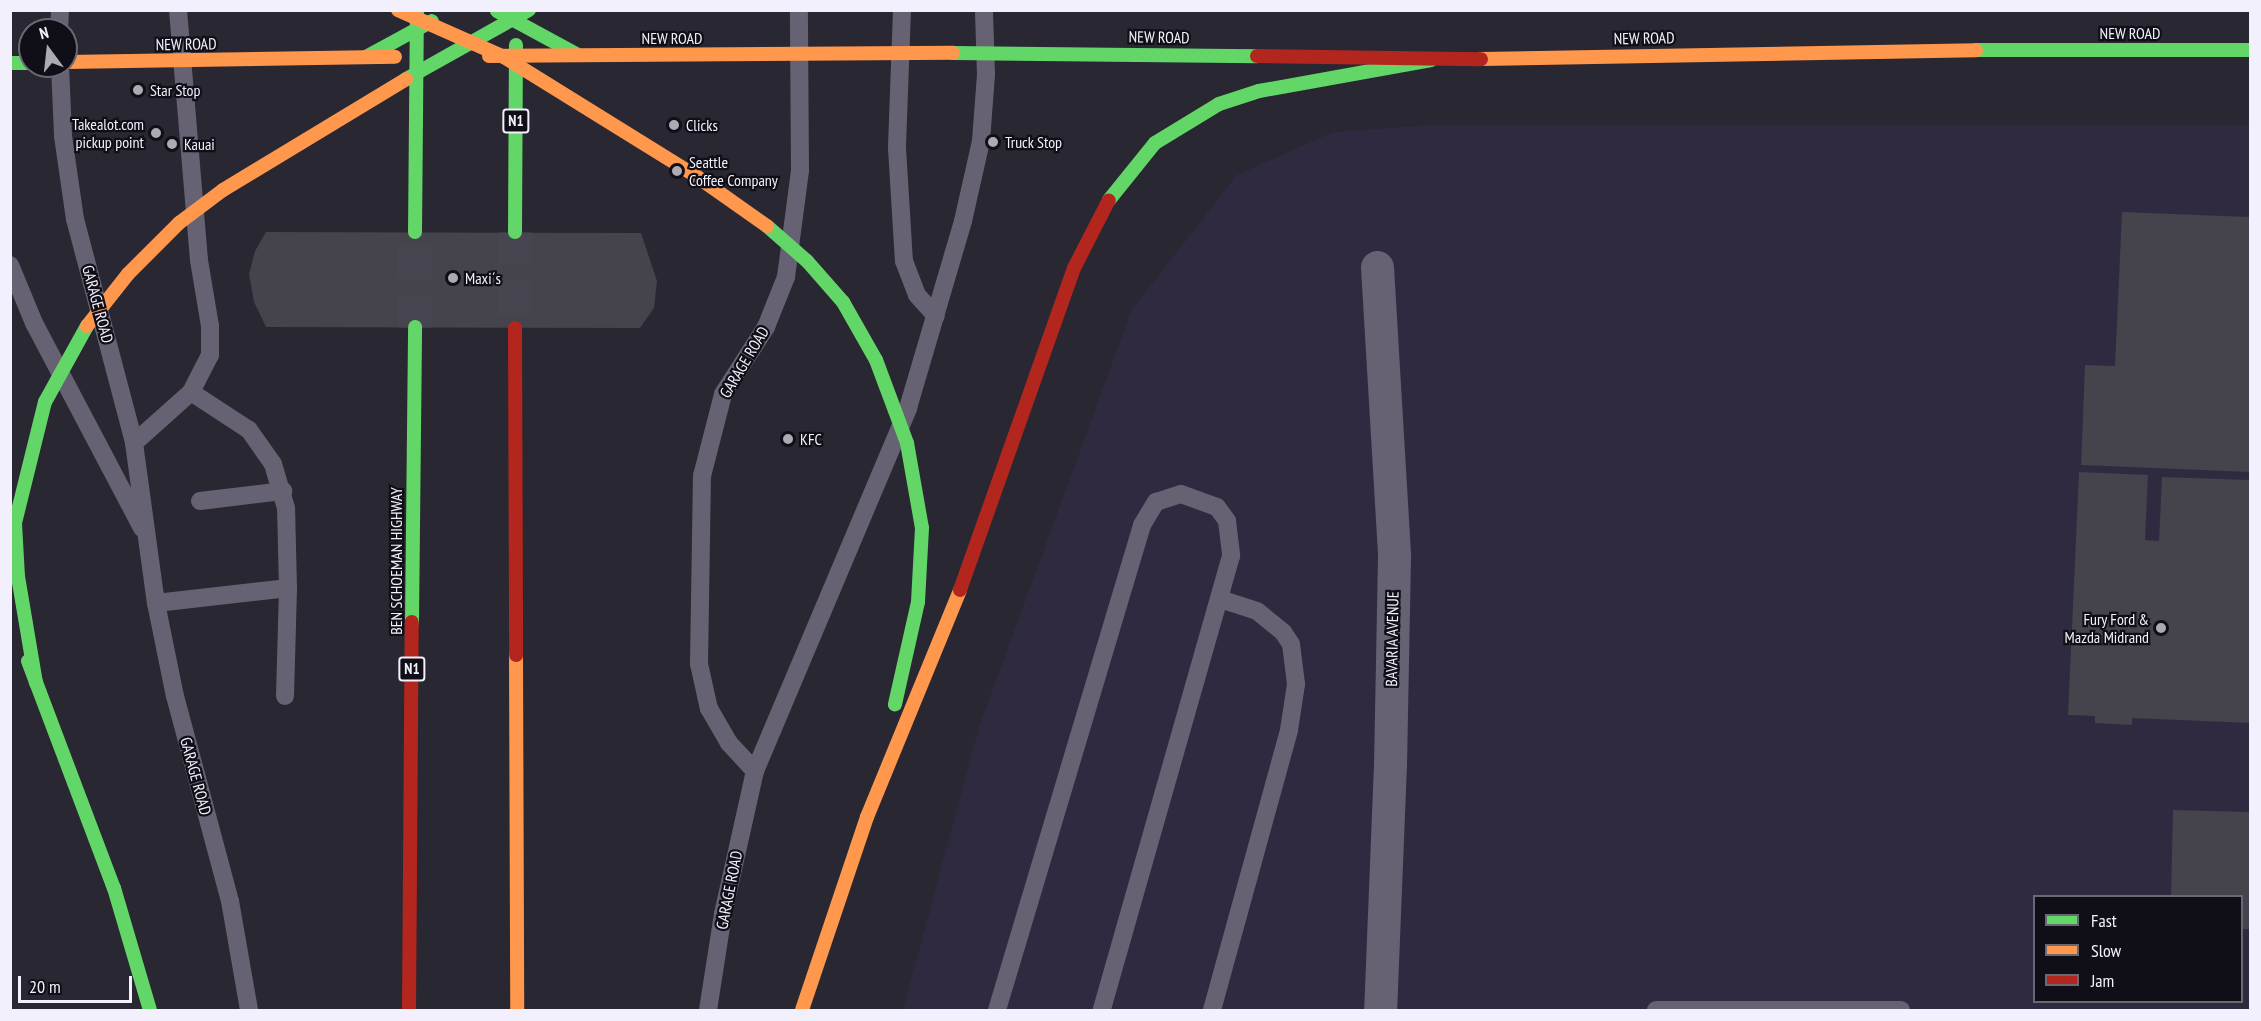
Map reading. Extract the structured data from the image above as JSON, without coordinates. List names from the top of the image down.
{
  "streets": {
    "main road": ["NEW ROAD", "N1", "BEN SCHOEMAN HIGHWAY"],
    "street": ["BAVARIA AVENUE"],
    "lane": ["GARAGE ROAD"]
  },
  "places": [
    "Star Stop",
    "Clicks",
    "Takealot.com pickup point",
    "Truck Stop",
    "Kauai",
    "Seattle Coffee Company",
    "Maxi´s",
    "KFC",
    "Fury Ford & Mazda Midrand"
  ],
  "legend": ["Fast", "Slow", "Jam"],
  "scale_bar": "20 m",
  "north": "top"
}
